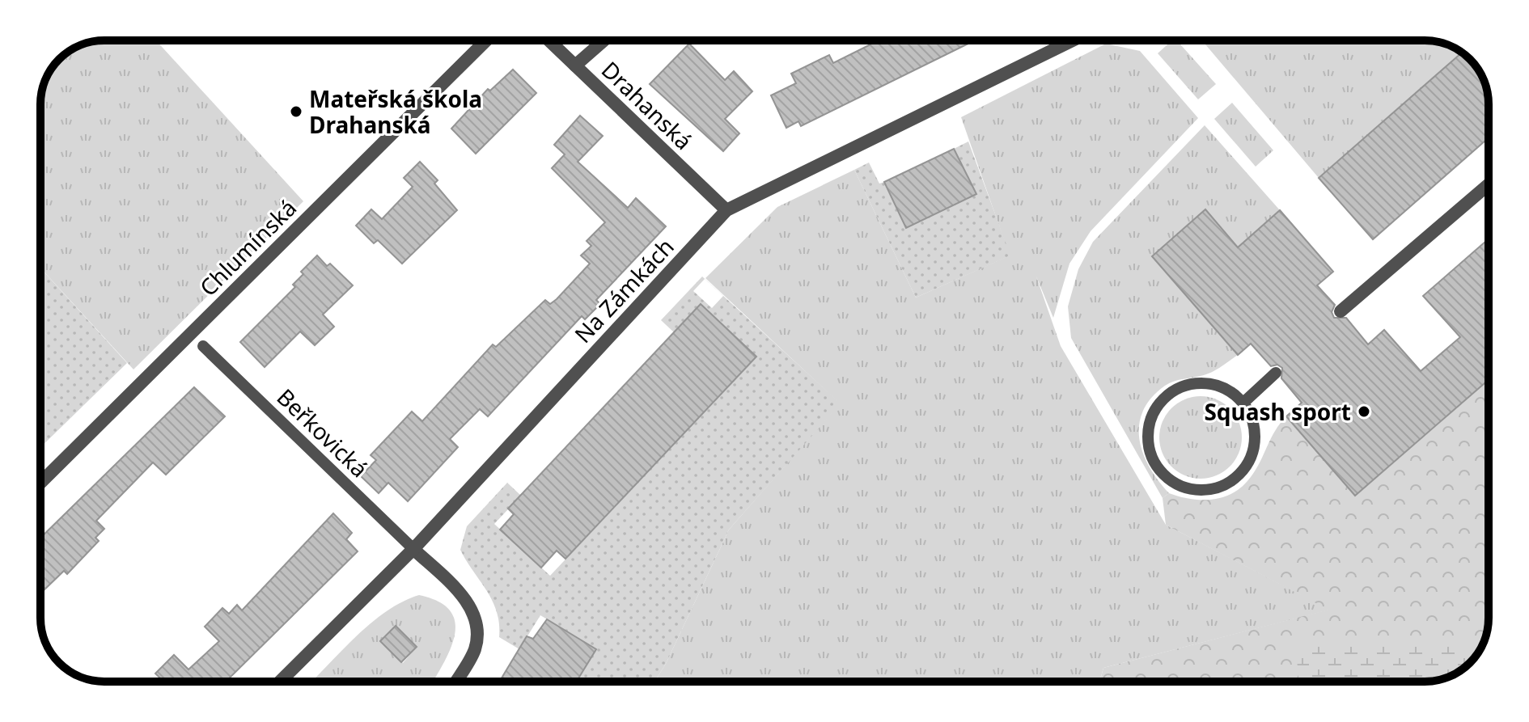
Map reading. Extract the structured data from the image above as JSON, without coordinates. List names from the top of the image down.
{
  "streets": {
    "street": ["Drahanská", "Chlumínská", "Na Zámkách"],
    "lane": ["Beřkovická"]
  },
  "crossings": [
    ["Drahanská", "Na Zámkách"],
    ["Na Zámkách", "Beřkovická"]
  ],
  "places": ["Mateřská škola Drahanská", "Squash sport"]
}
